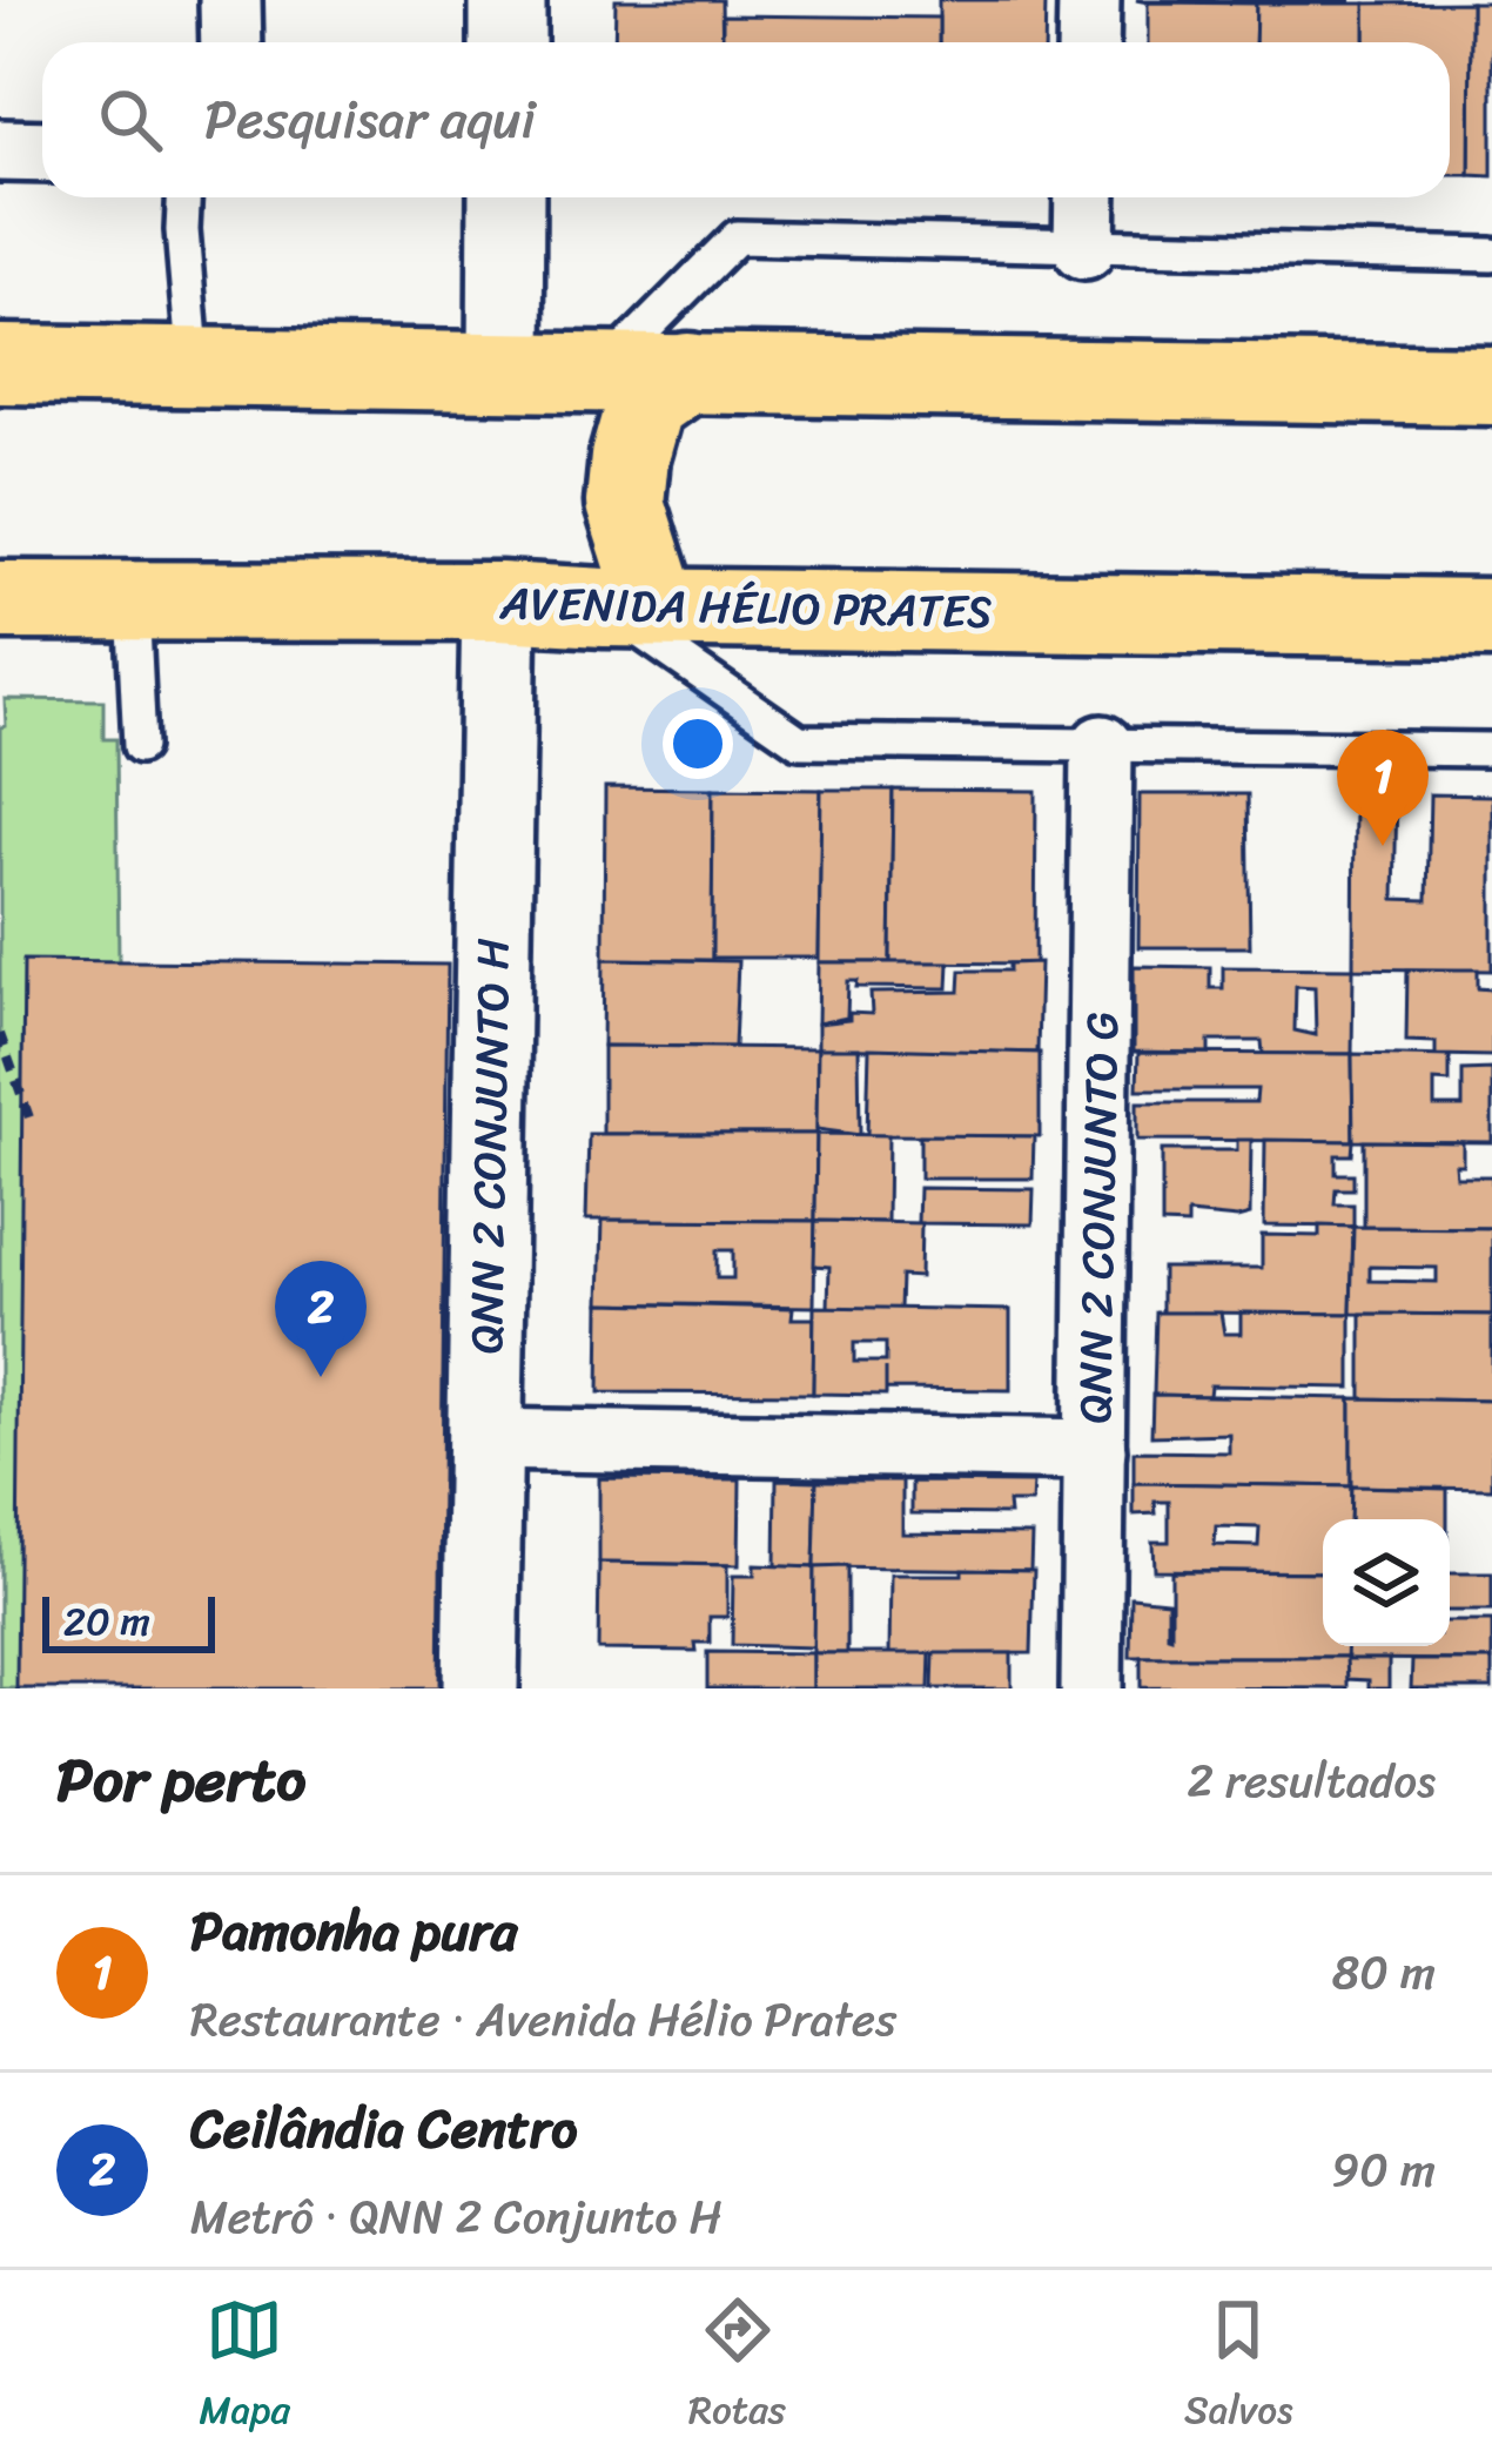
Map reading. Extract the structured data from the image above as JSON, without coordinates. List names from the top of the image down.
{
  "streets": {
    "main road": ["AVENIDA HÉLIO PRATES"],
    "street": ["QNN 2 CONJUNTO H", "QNN 2 CONJUNTO G"]
  },
  "crossings": [
    ["AVENIDA HÉLIO PRATES", "QNN 2 CONJUNTO H"]
  ],
  "scale_bar": "20 m",
  "page": {
    "search": "Pesquisar aqui",
    "pins": ["1", "2"],
    "scale": "20 m",
    "heading": ["Por perto", "2 resultados"],
    "list": [
      {
        "mark": "1",
        "name": "Pamonha pura",
        "note": "Restaurante · Avenida Hélio Prates",
        "value": "80 m"
      },
      {
        "mark": "2",
        "name": "Ceilândia Centro",
        "note": "Metrô · QNN 2 Conjunto H",
        "value": "90 m"
      }
    ],
    "nav": ["Mapa", "Rotas", "Salvos"]
  }
}
